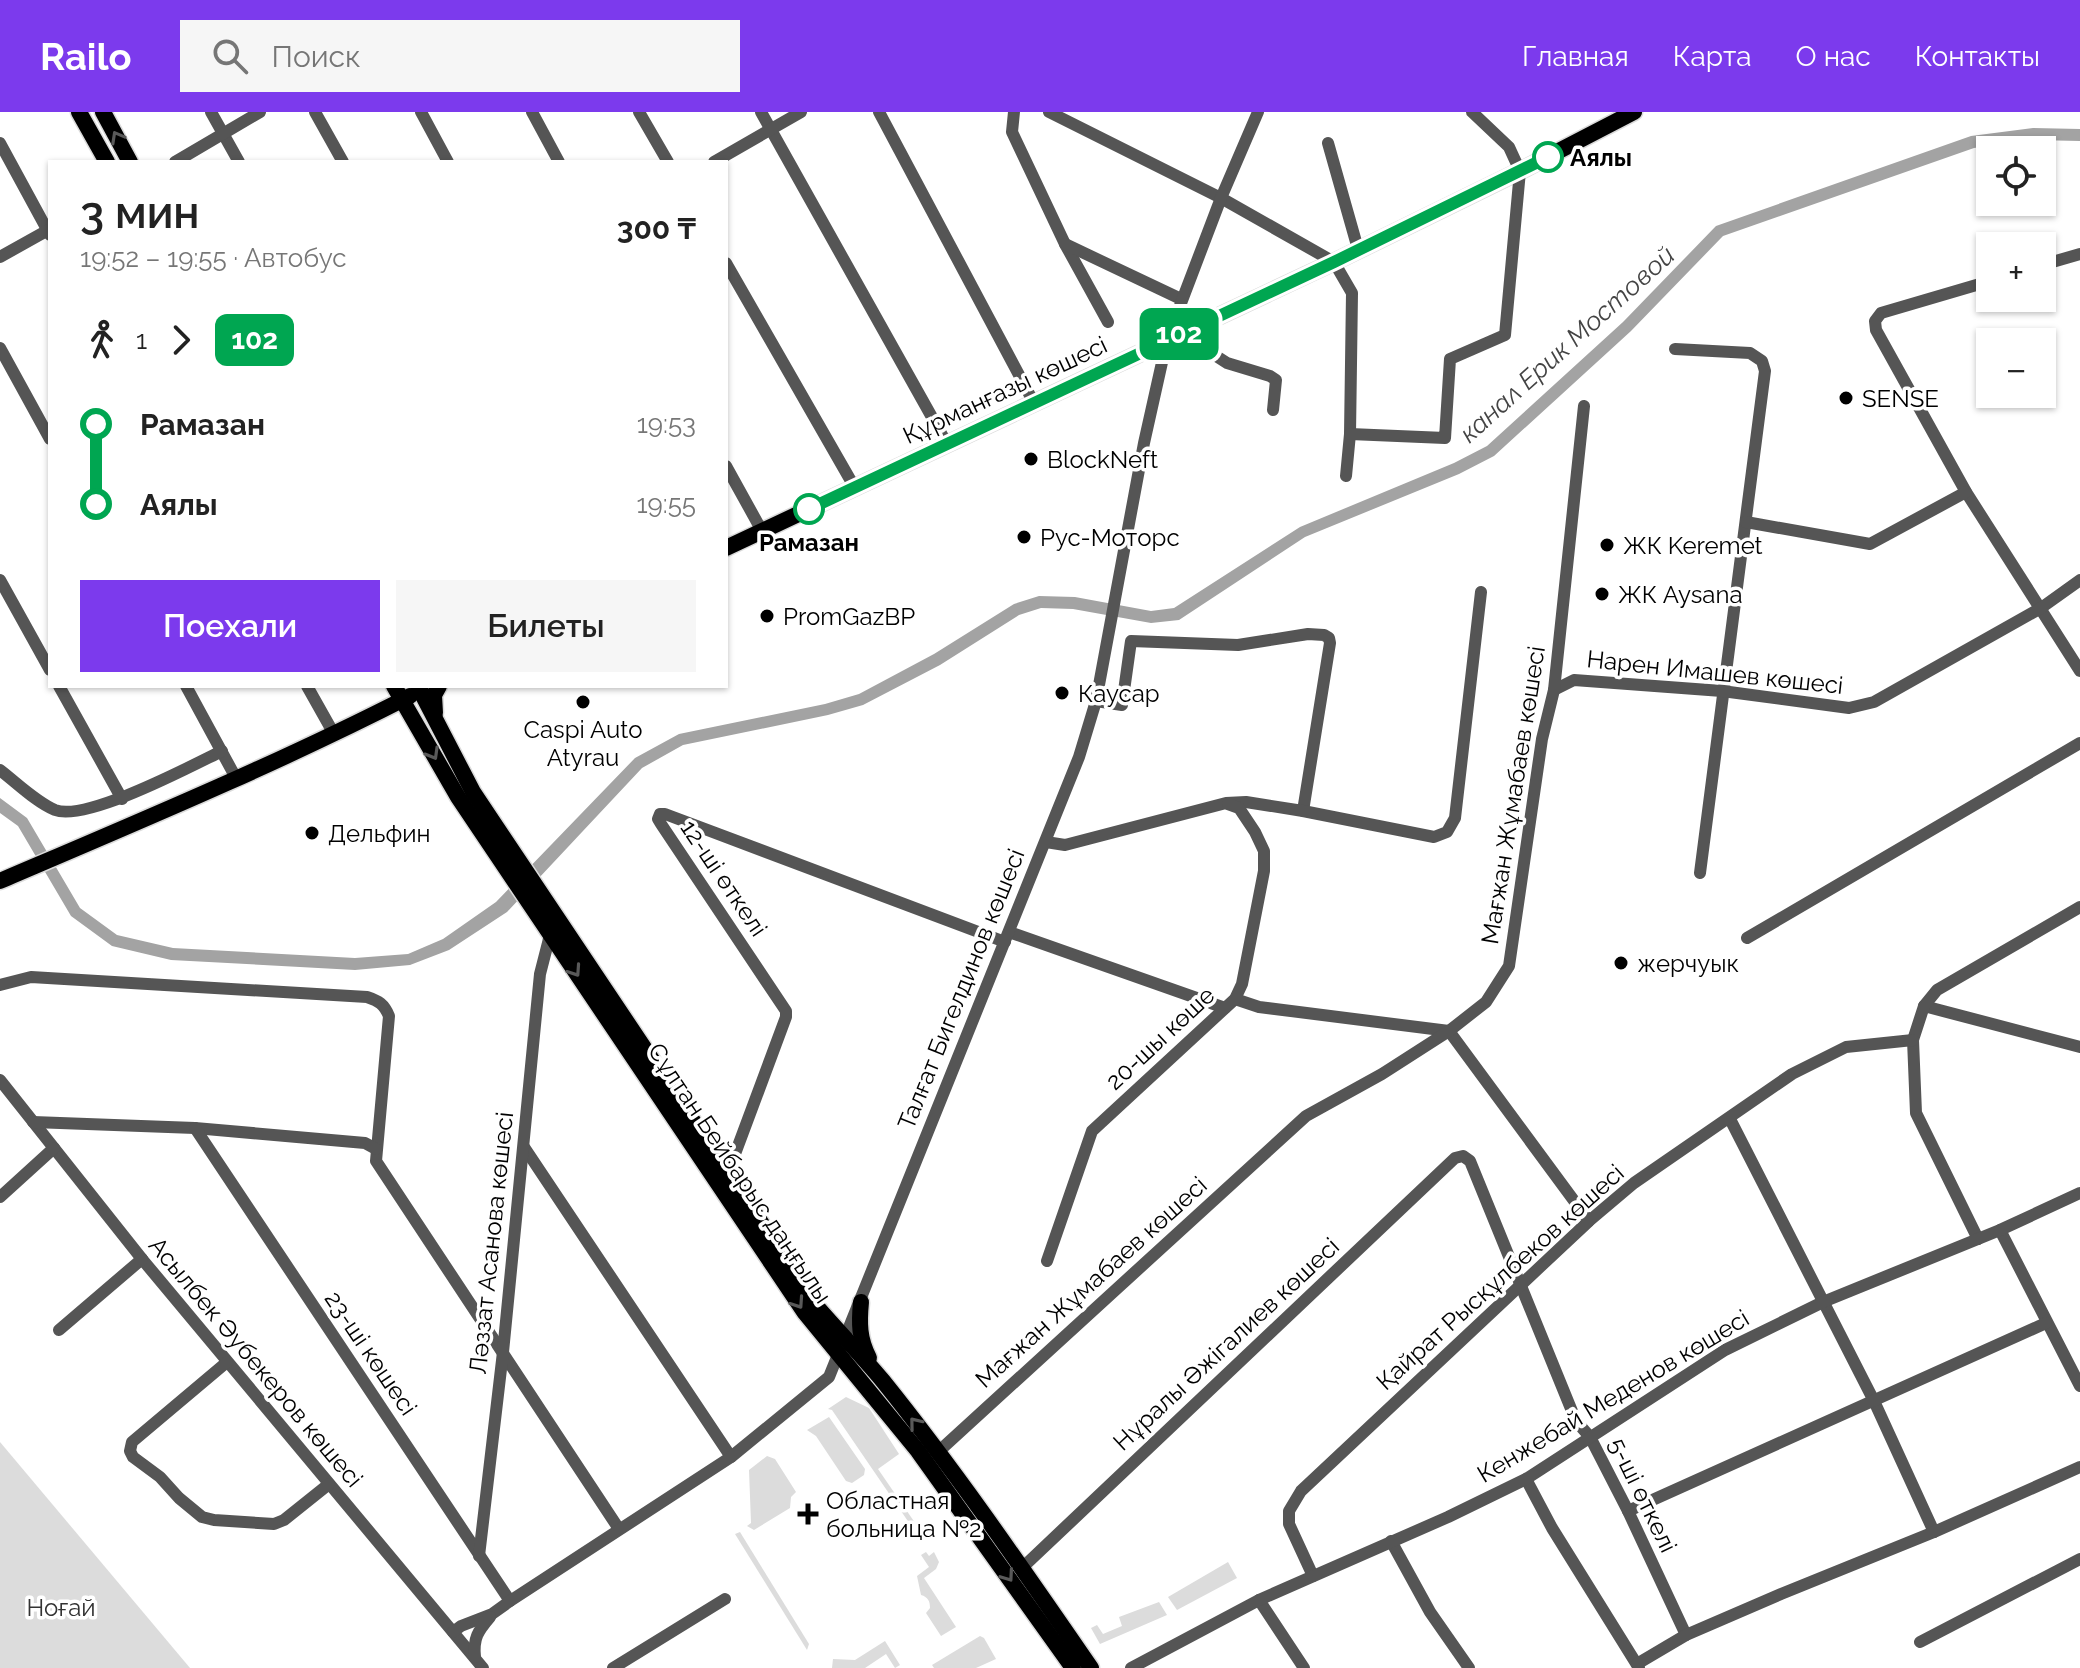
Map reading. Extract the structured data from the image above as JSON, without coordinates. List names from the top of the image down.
{
  "streets": {
    "main road": ["Құрманғазы көшесі", "Сұлтан Бейбарыс даңғылы"],
    "street": [
      "Нарен Имашев көшесi",
      "Мағжан Жұмабаев көшесі",
      "12-ші өткелі",
      "Талғат Бигелдинов көшесі",
      "20-шы көше",
      "Ләззат Асанова көшесі",
      "Қайрат Рысқұлбеков көшесі",
      "Нұралы Әжiгалиев көшесi",
      "23-ші көшесі",
      "Асылбек Әубекеров көшесі",
      "Кенжебай Меденов көшесі",
      "5-ші өткелі"
    ]
  },
  "crossings": [
    ["Құрманғазы көшесі", "Талғат Бигелдинов көшесі"],
    ["Нарен Имашев көшесi", "Мағжан Жұмабаев көшесі"],
    ["Мағжан Жұмабаев көшесі", "Сұлтан Бейбарыс даңғылы"],
    ["12-ші өткелі", "Талғат Бигелдинов көшесі"],
    ["12-ші өткелі", "Сұлтан Бейбарыс даңғылы"],
    ["Талғат Бигелдинов көшесі", "Сұлтан Бейбарыс даңғылы"],
    ["Талғат Бигелдинов көшесі", "23-ші көшесі"],
    ["Сұлтан Бейбарыс даңғылы", "Ләззат Асанова көшесі"],
    ["Сұлтан Бейбарыс даңғылы", "Нұралы Әжiгалиев көшесi"],
    ["Ләззат Асанова көшесі", "23-ші көшесі"],
    ["Қайрат Рысқұлбеков көшесі", "Кенжебай Меденов көшесі"],
    ["Қайрат Рысқұлбеков көшесі", "5-ші өткелі"],
    ["Нұралы Әжiгалиев көшесi", "5-ші өткелі"],
    ["Кенжебай Меденов көшесі", "5-ші өткелі"]
  ],
  "water": ["канал Ерик Мостовой"],
  "parks": ["Ноғай"],
  "places": {
    "other": [
      "Аялы",
      "SENSE",
      "BlockNeft",
      "Рамазан",
      "Рус-Моторс",
      "ЖК Keremet",
      "ЖК Aysana",
      "PromGazBP",
      "Каусар",
      "Caspi Auto Atyrau",
      "Дельфин",
      "жерчуык"
    ],
    "health": ["Областная больница №2"]
  },
  "lines": ["bus line 102"],
  "page": {
    "header": "Railo",
    "search": "Поиск",
    "nav": [
      "Главная",
      "Карта",
      "О нас",
      "Контакты"
    ],
    "on_map": "102",
    "map_buttons": ["+", "−"],
    "heading": ["3 мин", "19:52 – 19:55 · Автобус", "300 ₸"],
    "legs": ["1", "102"],
    "list": [
      {
        "name": "Рамазан",
        "value": "19:53"
      },
      {
        "name": "Аялы",
        "value": "19:55"
      }
    ],
    "buttons": ["Поехали", "Билеты"]
  }
}
